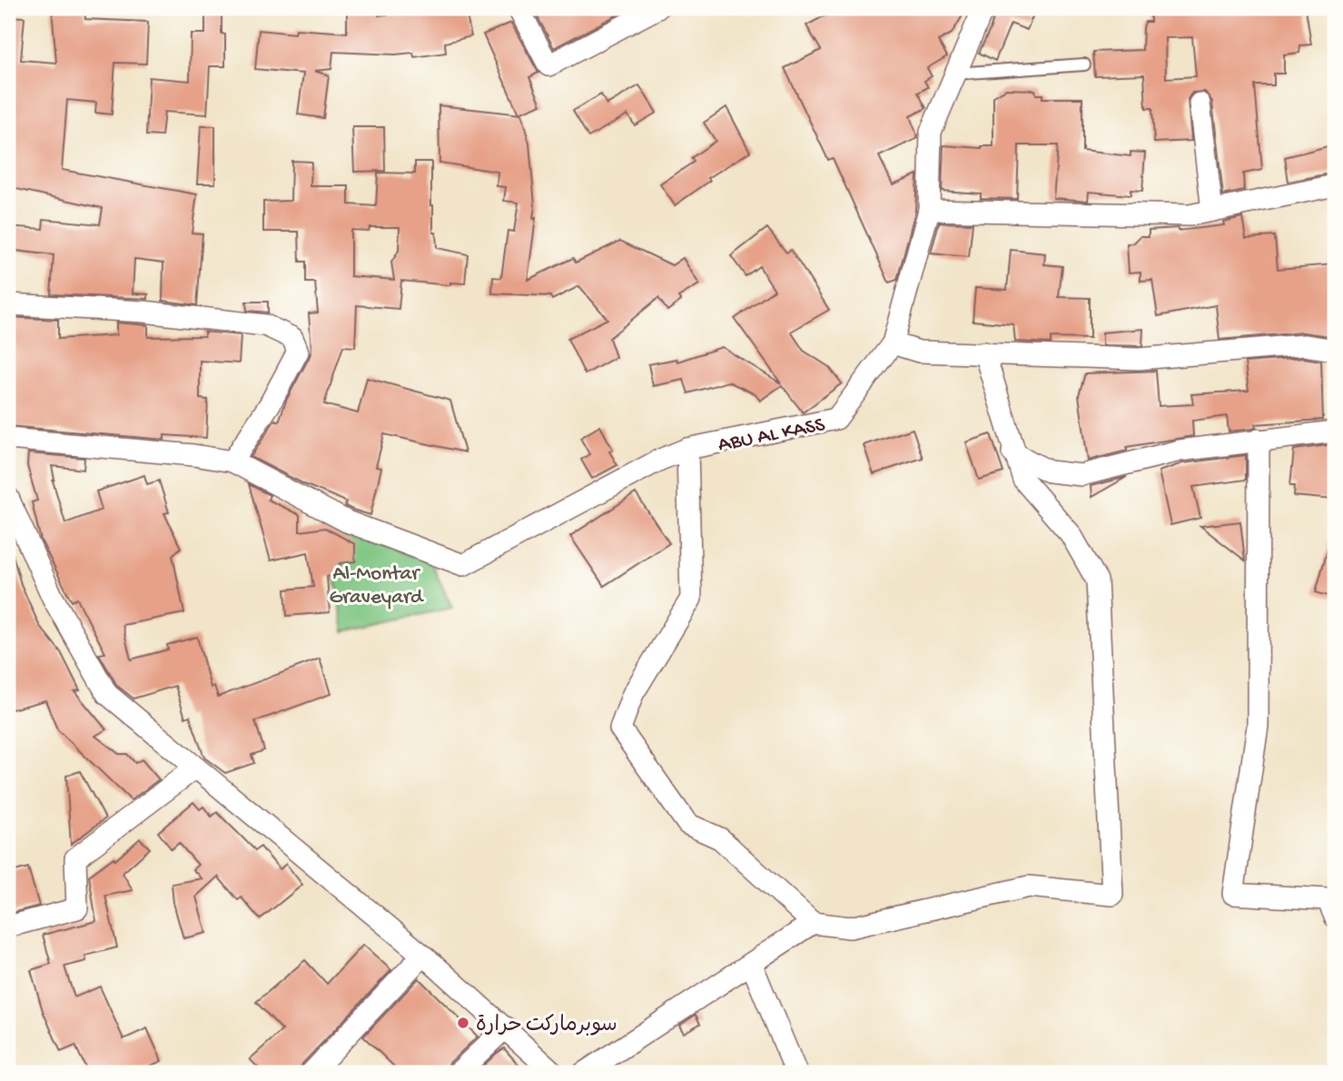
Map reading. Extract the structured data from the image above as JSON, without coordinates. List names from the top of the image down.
{
  "streets": {
    "street": ["ABU AL KASS"]
  },
  "parks": ["Al-Montar Graveyard"],
  "places": ["سوبرماركت حرارة"]
}
